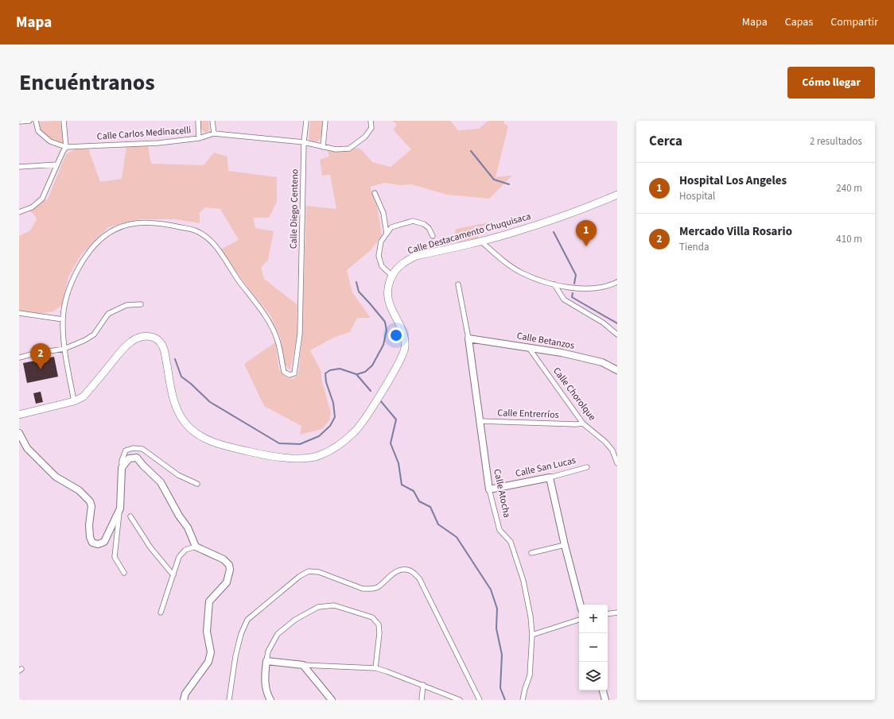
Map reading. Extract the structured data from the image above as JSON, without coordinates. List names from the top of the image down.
{
  "streets": {
    "main road": ["Calle Destacamento Chuquisaca"],
    "street": [
      "Calle Carlos Medinacelli",
      "Calle Diego Centeno",
      "Calle Betanzos",
      "Calle Chorolque",
      "Calle Entrerríos",
      "Calle San Lucas",
      "Calle Atocha"
    ]
  },
  "crossings": [
    ["Calle Carlos Medinacelli", "Calle Diego Centeno"],
    ["Calle Betanzos", "Calle Chorolque"],
    ["Calle Betanzos", "Calle Atocha"],
    ["Calle Chorolque", "Calle Entrerríos"],
    ["Calle Entrerríos", "Calle Atocha"],
    ["Calle San Lucas", "Calle Atocha"]
  ],
  "page": {
    "header": "Mapa",
    "nav": ["Mapa", "Capas", "Compartir"],
    "title": "Encuéntranos",
    "buttons": "Cómo llegar",
    "heading": ["Cerca", "2 resultados"],
    "list": [
      {
        "mark": "1",
        "name": "Hospital Los Angeles",
        "note": "Hospital",
        "value": "240 m"
      },
      {
        "mark": "2",
        "name": "Mercado Villa Rosario",
        "note": "Tienda",
        "value": "410 m"
      }
    ],
    "pins": ["1", "2"],
    "map_buttons": ["+", "−"]
  }
}
